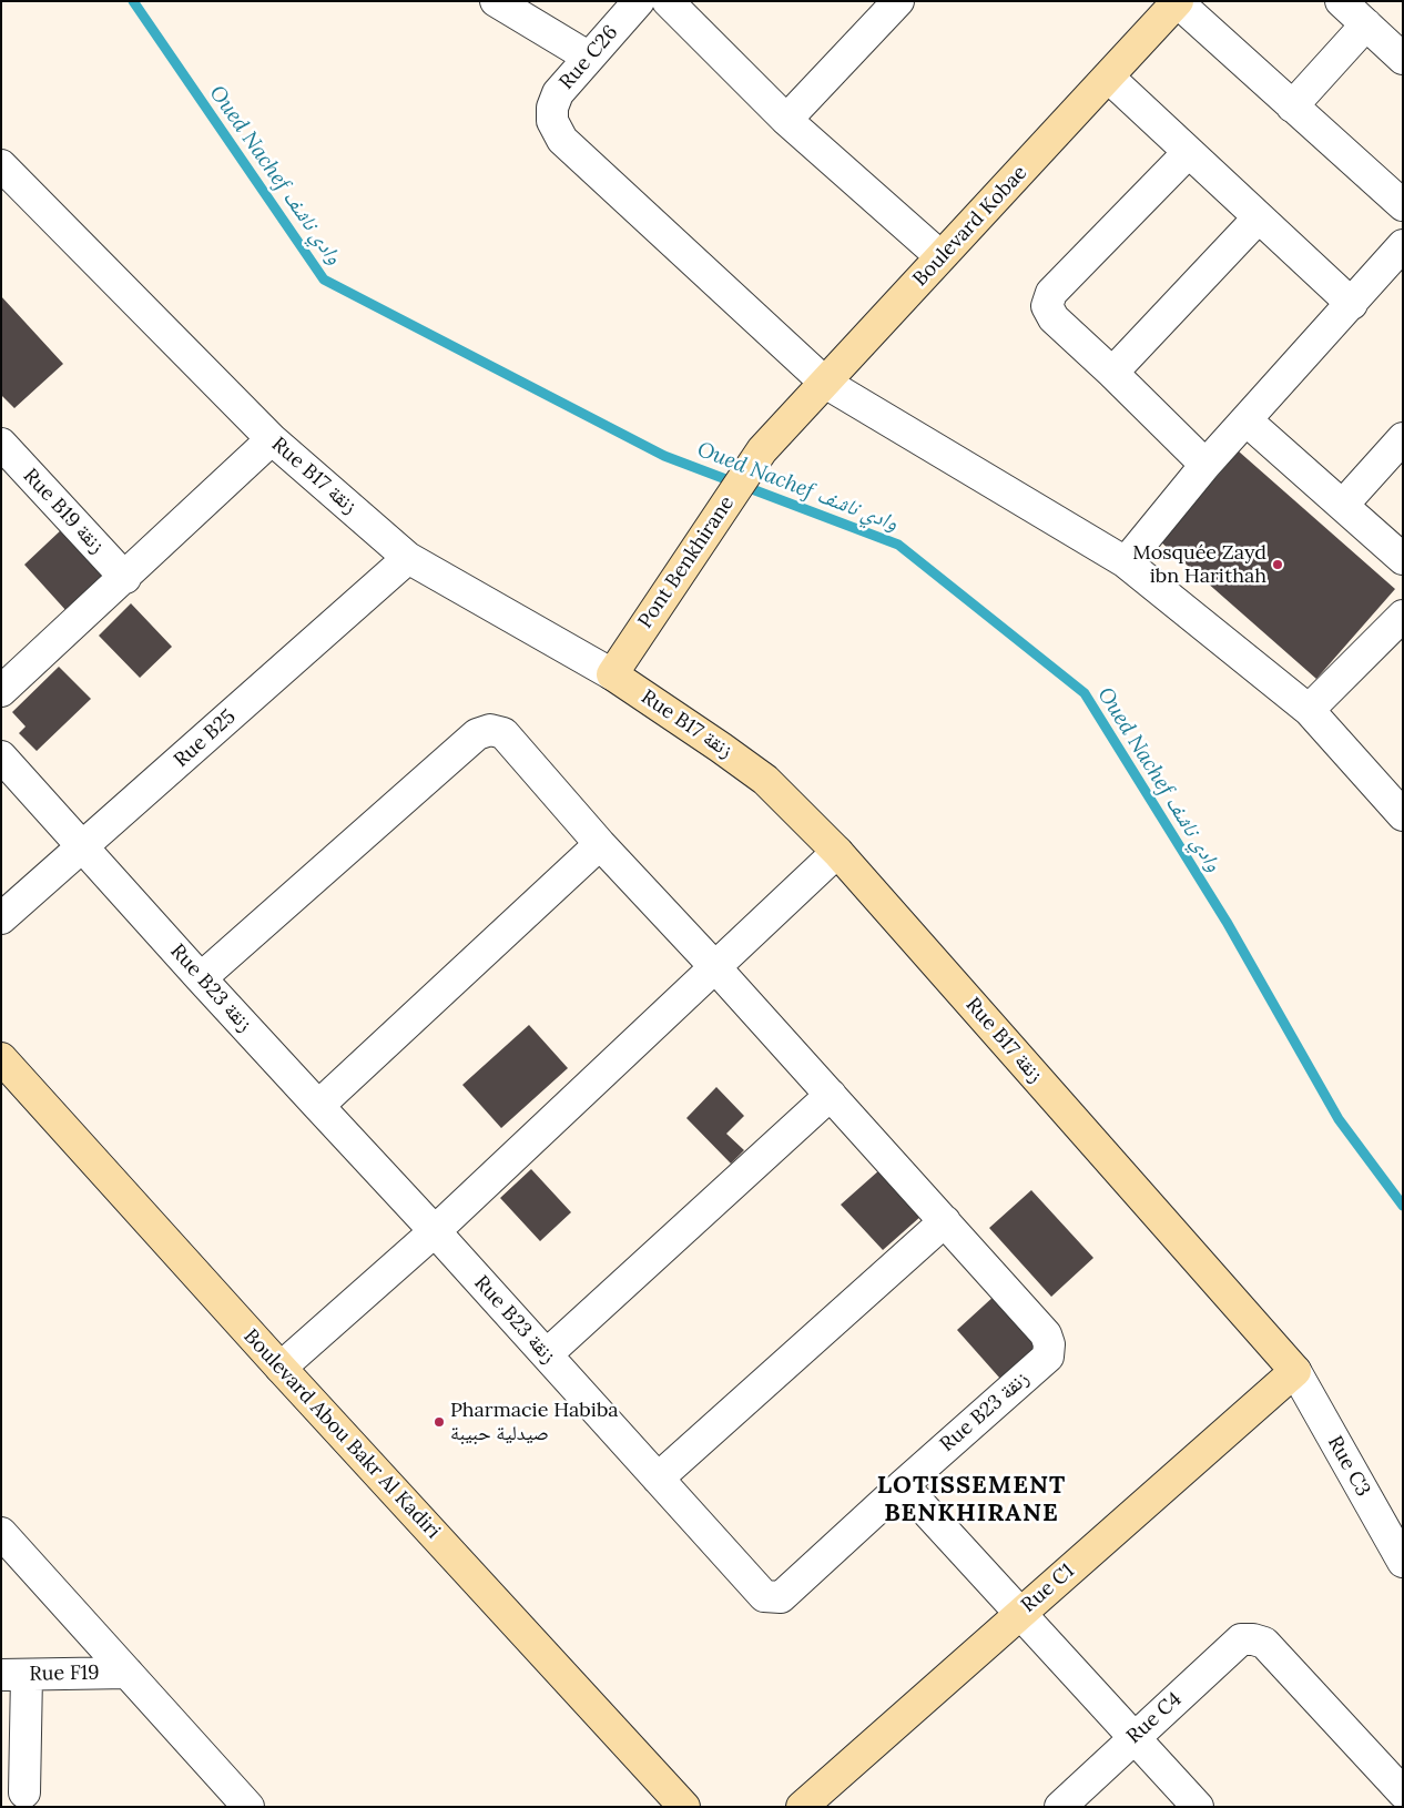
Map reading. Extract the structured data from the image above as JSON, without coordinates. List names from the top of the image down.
{
  "streets": {
    "main road": [
      "Boulevard Kobae",
      "Rue B17 زنقة",
      "Pont Benkhirane",
      "Boulevard Abou Bakr Al Kadiri",
      "Rue C1"
    ],
    "street": [
      "Rue C26",
      "Rue B19 زنقة",
      "Rue B25",
      "Rue B23 زنقة",
      "Rue C3",
      "Rue F19",
      "Rue C4"
    ]
  },
  "crossings": [
    ["Rue C26", "Boulevard Kobae"],
    ["Boulevard Kobae", "Pont Benkhirane"],
    ["Rue B17 زنقة", "Pont Benkhirane"],
    ["Rue B17 زنقة", "Rue B25"],
    ["Rue B17 زنقة", "Rue C3"],
    ["Rue B17 زنقة", "Rue C1"],
    ["Rue B25", "Rue B23 زنقة"],
    ["Rue C3", "Rue C1"]
  ],
  "districts": ["LOTISSEMENT BENKHIRANE"],
  "water": ["Oued Nachef وادي ناشف"],
  "places": ["Mosquée Zayd ibn Harithah", "Pharmacie Habiba صيدلية حبيبة"]
}
